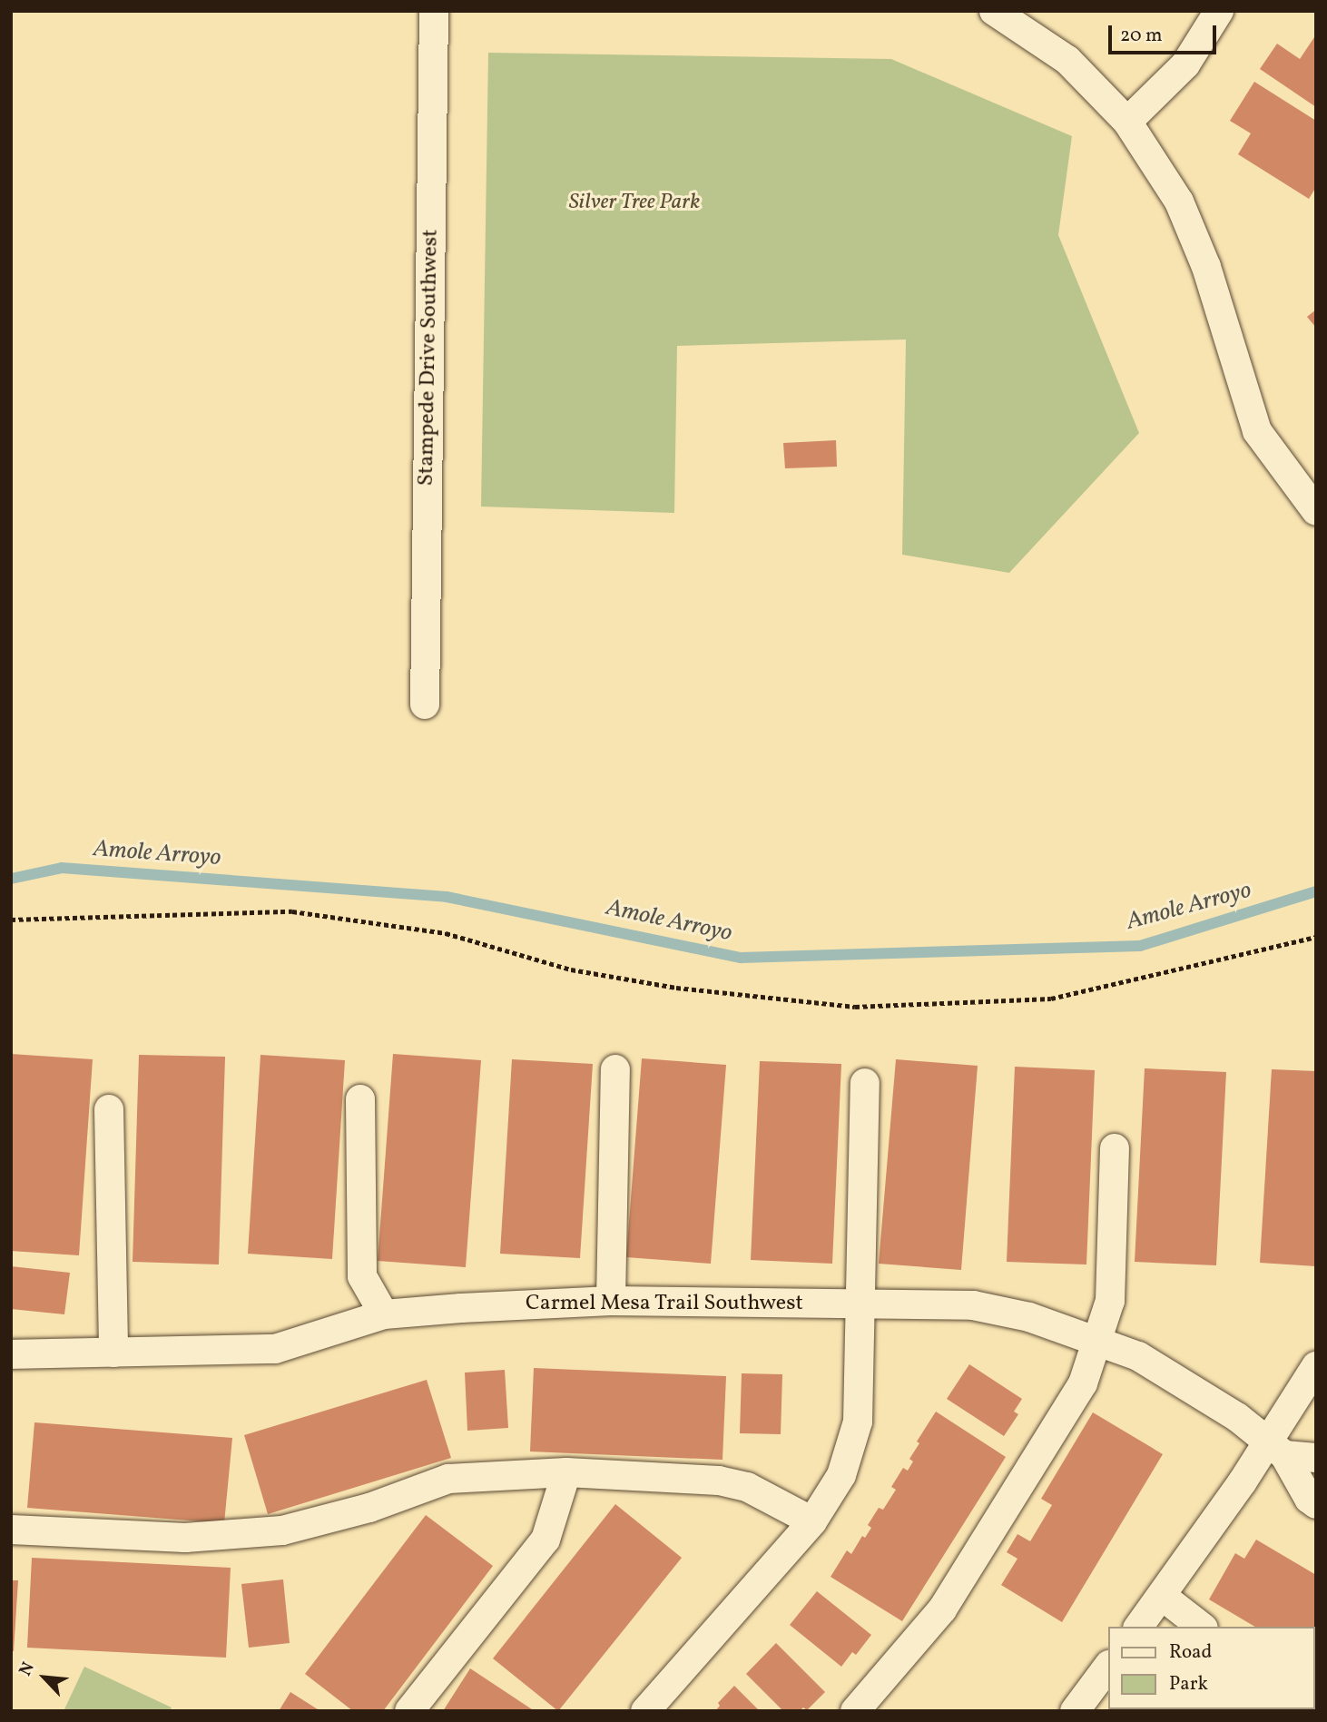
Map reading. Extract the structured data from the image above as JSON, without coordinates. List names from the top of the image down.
{
  "streets": {
    "street": ["Stampede Drive Southwest", "Carmel Mesa Trail Southwest"]
  },
  "water": ["Amole Arroyo"],
  "parks": ["Silver Tree Park"],
  "legend": ["Road", "Park"],
  "scale_bar": "20 m",
  "north": "top left"
}
